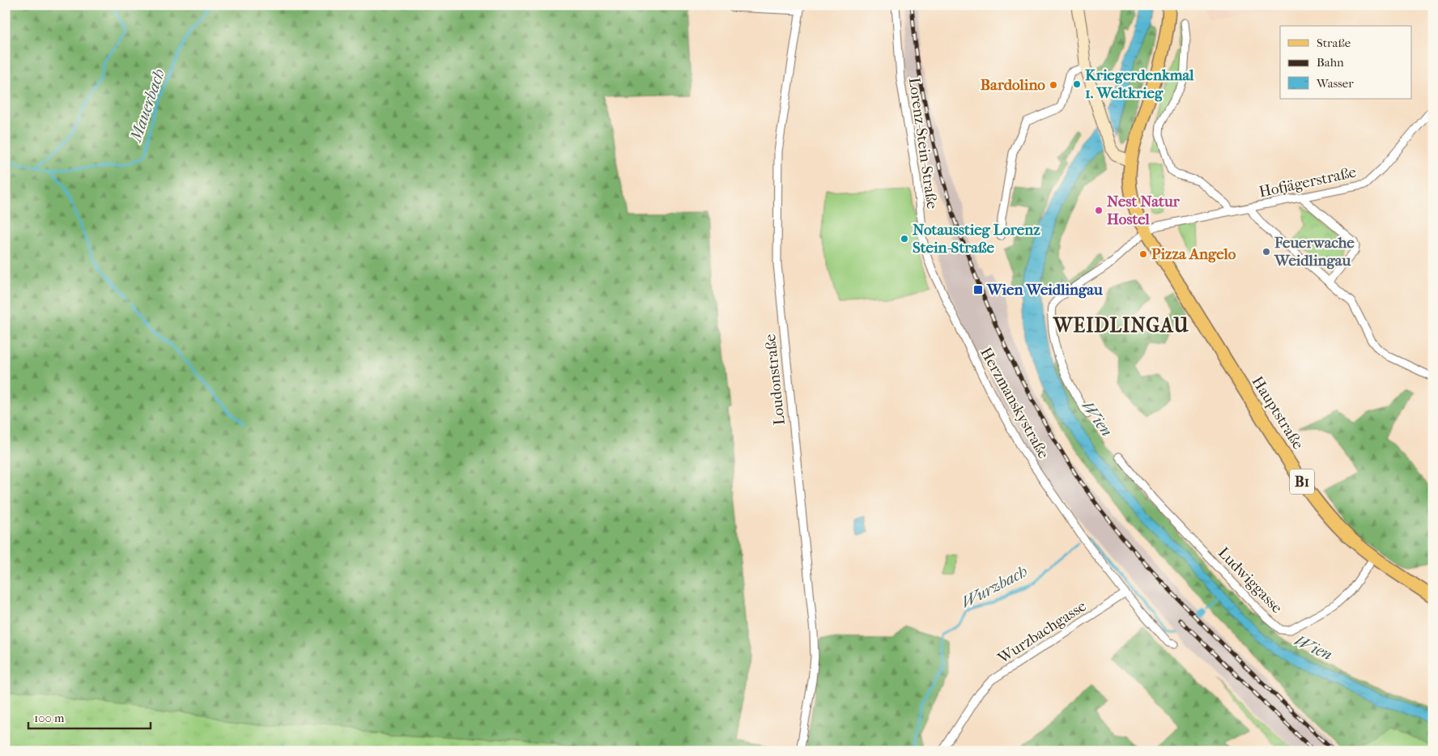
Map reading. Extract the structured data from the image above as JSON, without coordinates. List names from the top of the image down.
{
  "streets": {
    "main road": ["Hauptstraße", "B1"],
    "street": [
      "Lorenz-Stein-Straße",
      "Hofjägerstraße",
      "Loudonstraße",
      "Herzmanskystraße",
      "Ludwiggasse",
      "Wurzbachgasse"
    ]
  },
  "crossings": [
    ["Lorenz-Stein-Straße", "Herzmanskystraße"],
    ["Hofjägerstraße", "Hauptstraße"],
    ["Hofjägerstraße", "B1"],
    ["Herzmanskystraße", "Wurzbachgasse"],
    ["Hauptstraße", "B1"],
    ["Hauptstraße", "Ludwiggasse"]
  ],
  "districts": ["WEIDLINGAU"],
  "water": ["Mauerbach", "Wien", "Wurzbach"],
  "places": {
    "other": [
      "Kriegerdenkmal 1. Weltkrieg",
      "Bardolino",
      "Nest Natur Hostel",
      "Notausstieg Lorenz Stein-Straße",
      "Feuerwache Weidlingau",
      "Pizza Angelo"
    ],
    "transit": ["Wien Weidlingau"]
  },
  "legend": ["Straße", "Bahn", "Wasser"],
  "scale_bar": "100 m"
}
